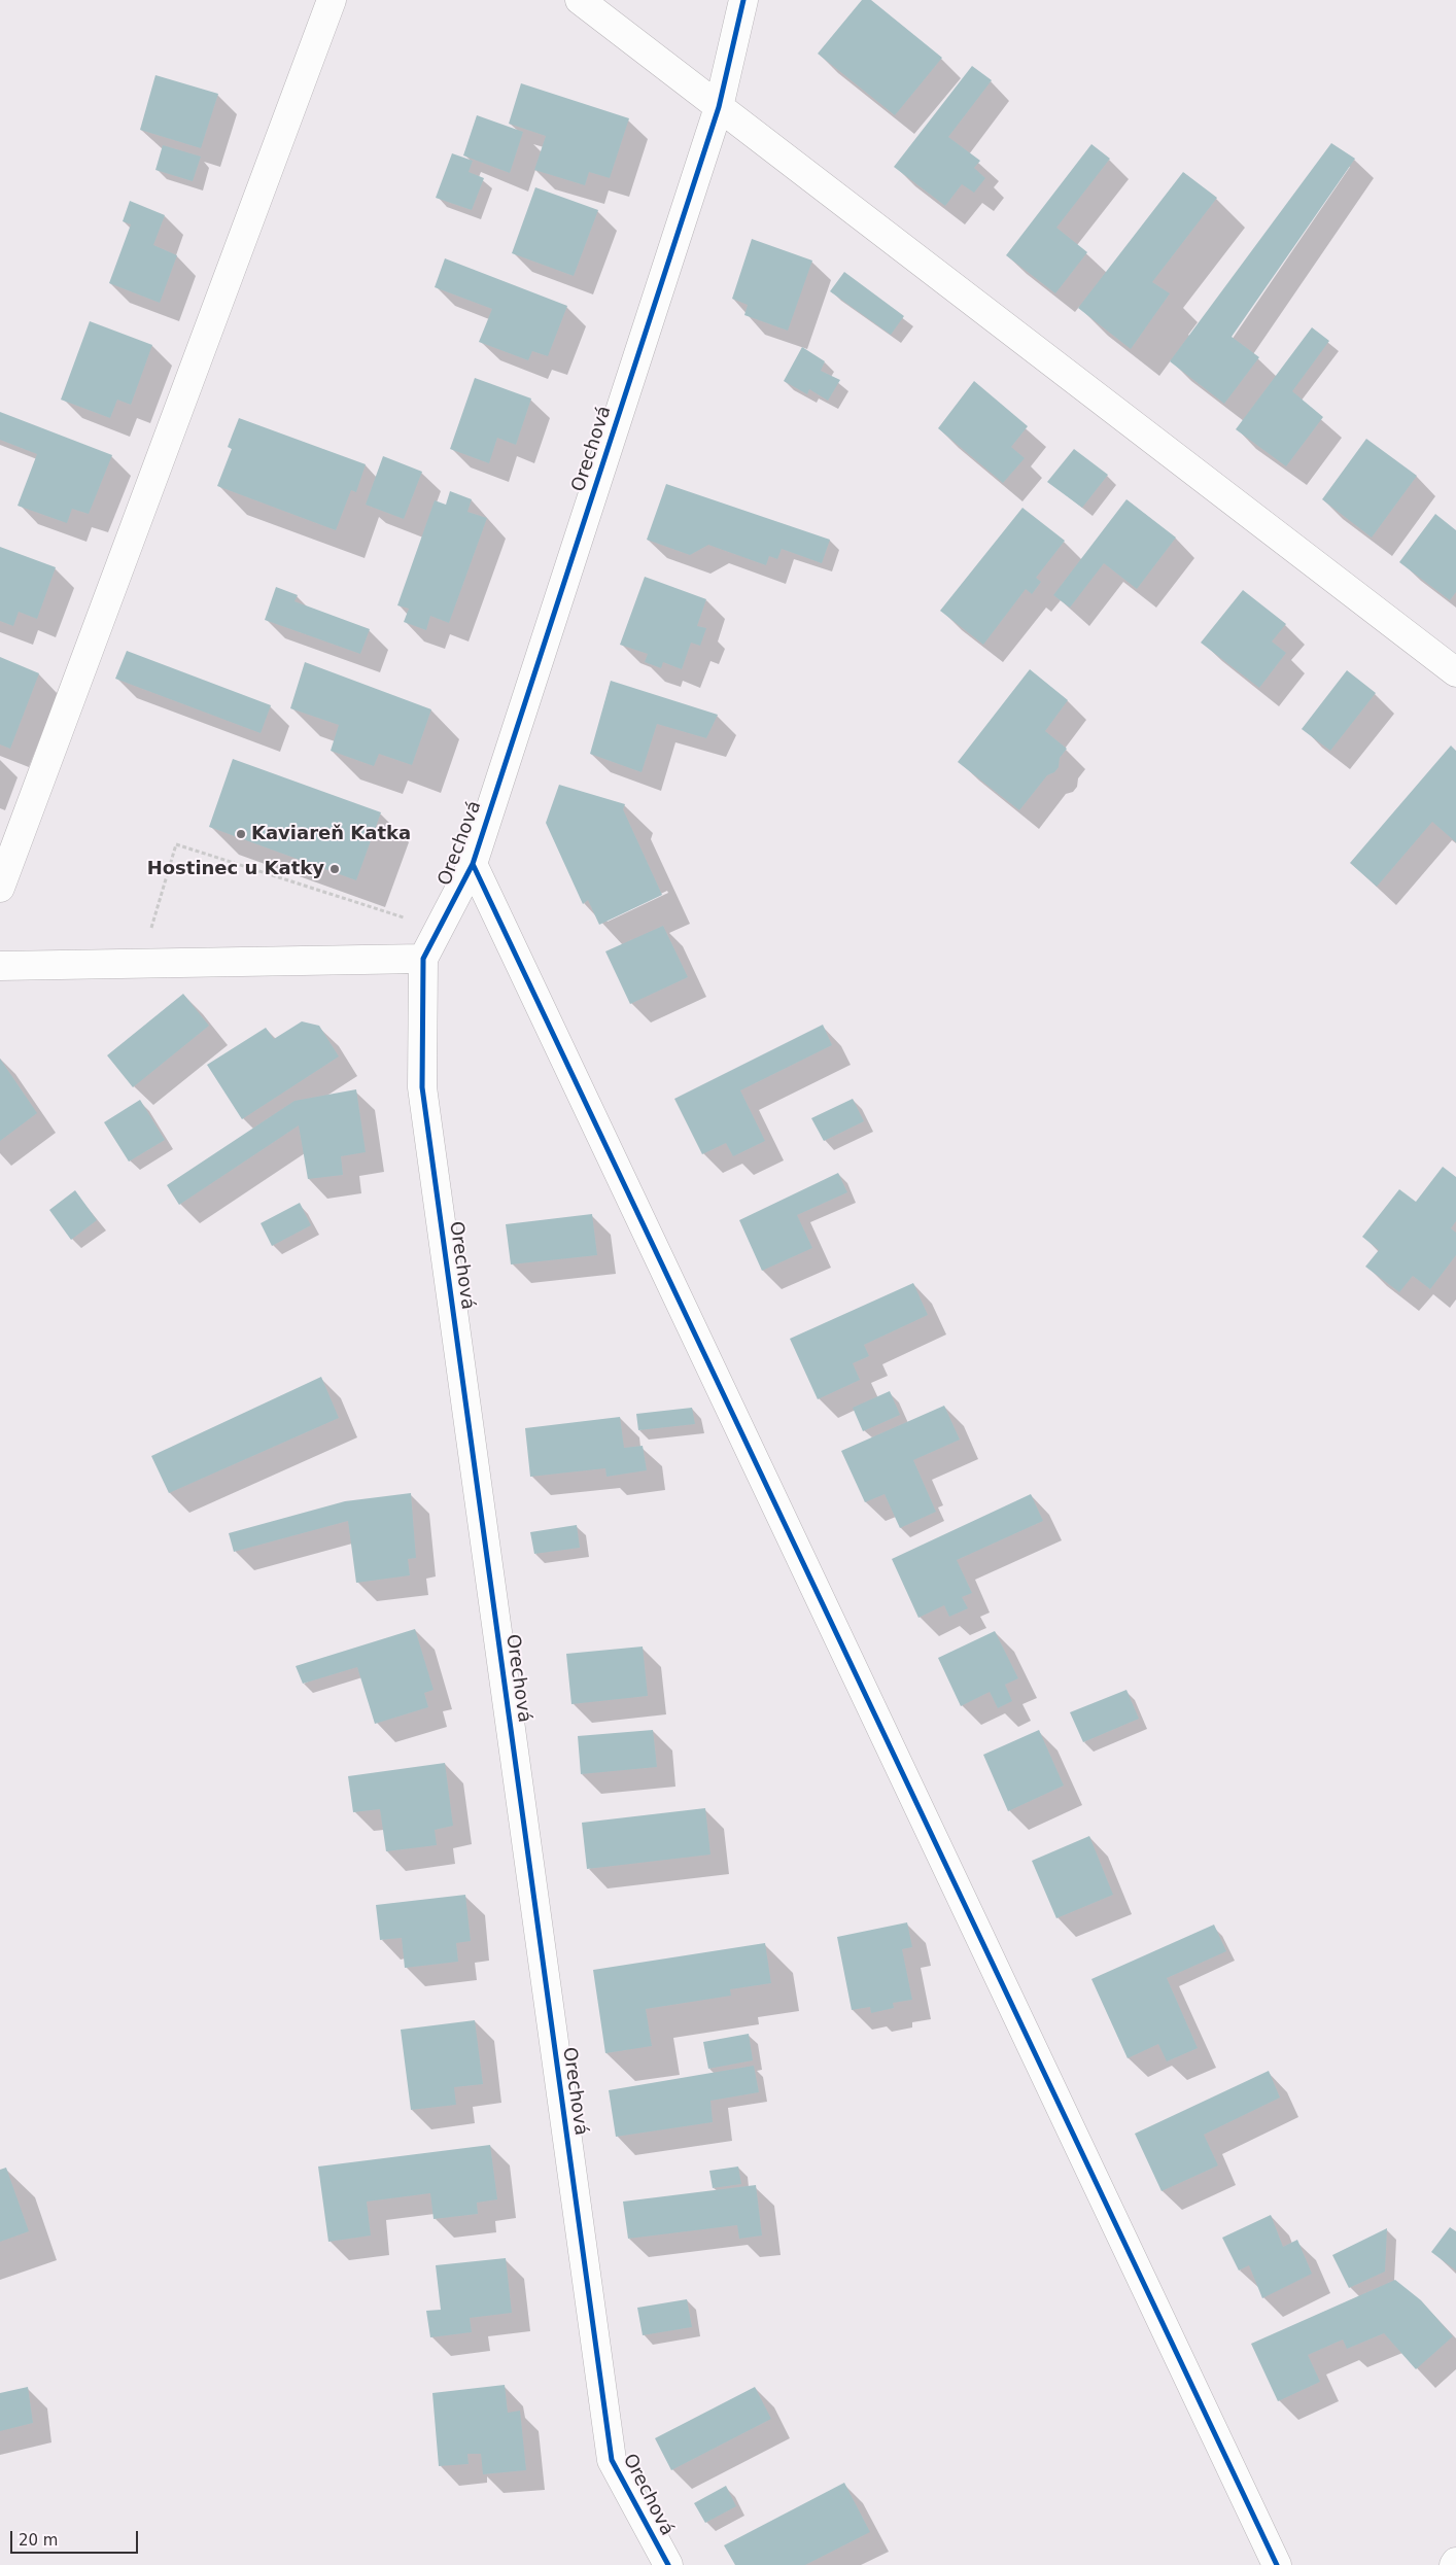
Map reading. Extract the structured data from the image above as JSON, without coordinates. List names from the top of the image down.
{
  "streets": {
    "street": ["Orechová"]
  },
  "places": ["Kaviareň Katka", "Hostinec u Katky"],
  "scale_bar": "20 m"
}
